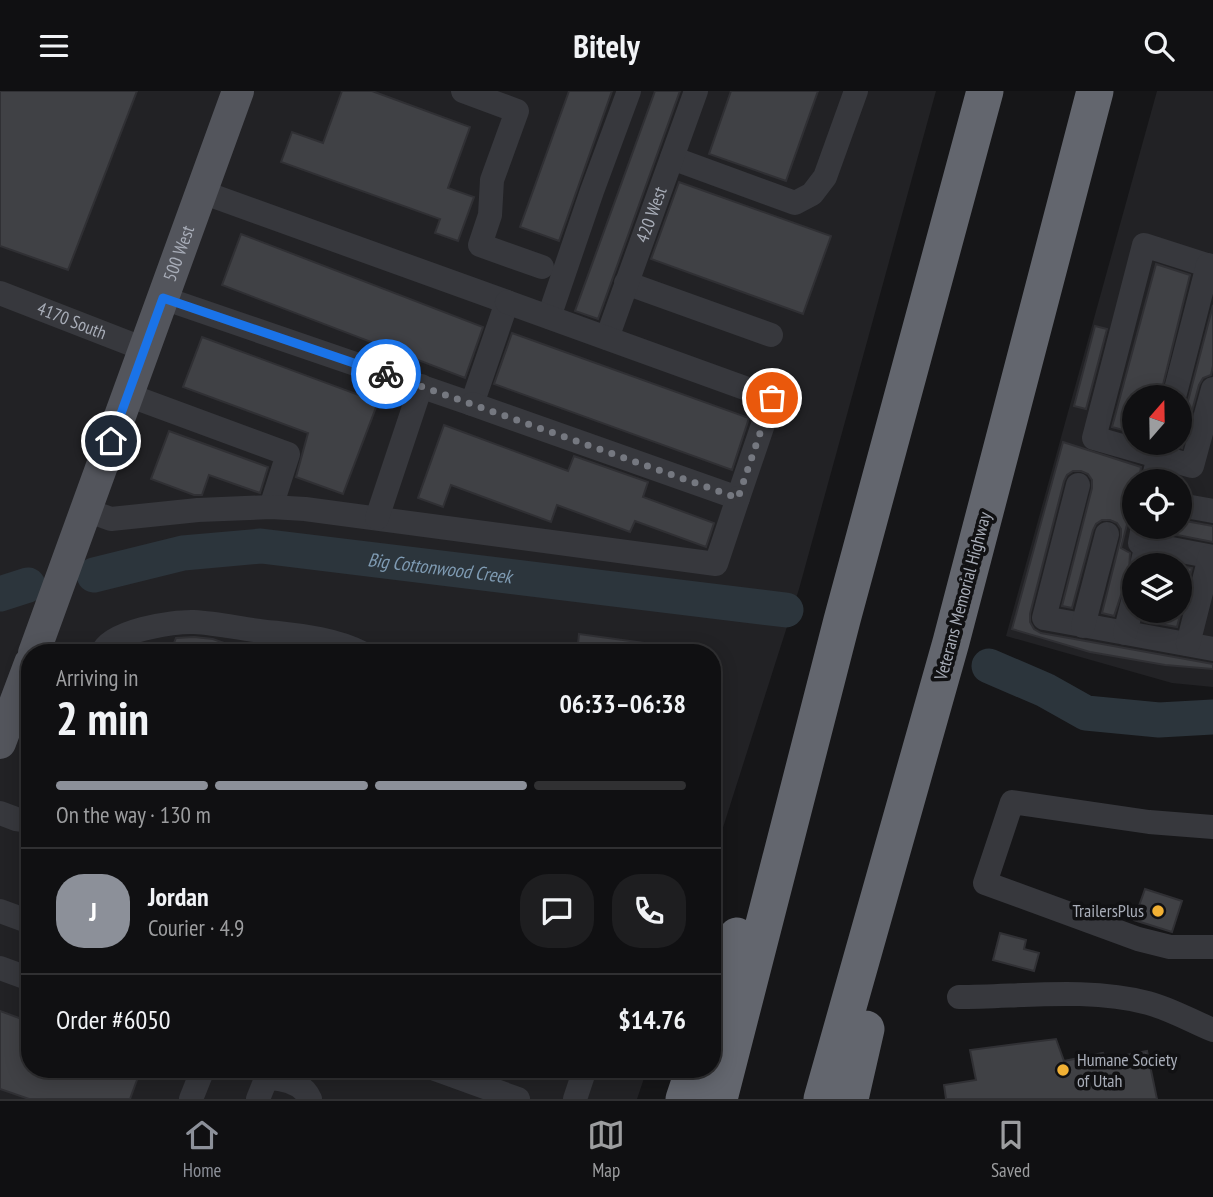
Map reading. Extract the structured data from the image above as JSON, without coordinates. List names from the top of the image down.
{
  "streets": {
    "highway": ["Veterans Memorial Highway"],
    "main road": ["500 West"],
    "street": ["420 West", "4170 South"]
  },
  "crossings": [
    ["500 West", "4170 South"]
  ],
  "water": ["Big Cottonwood Creek"],
  "places": ["TrailersPlus", "Humane Society of Utah"],
  "north": "top",
  "page": {
    "header": "Bitely",
    "heading": ["2 min", "Arriving in", "06:33–06:38"],
    "panel": [
      "Jordan",
      "Courier · 4.9",
      "Order #6050",
      "$14.76"
    ],
    "bar": "On the way · 130 m",
    "round": "J",
    "tabs": ["Home", "Map", "Saved"]
  }
}
